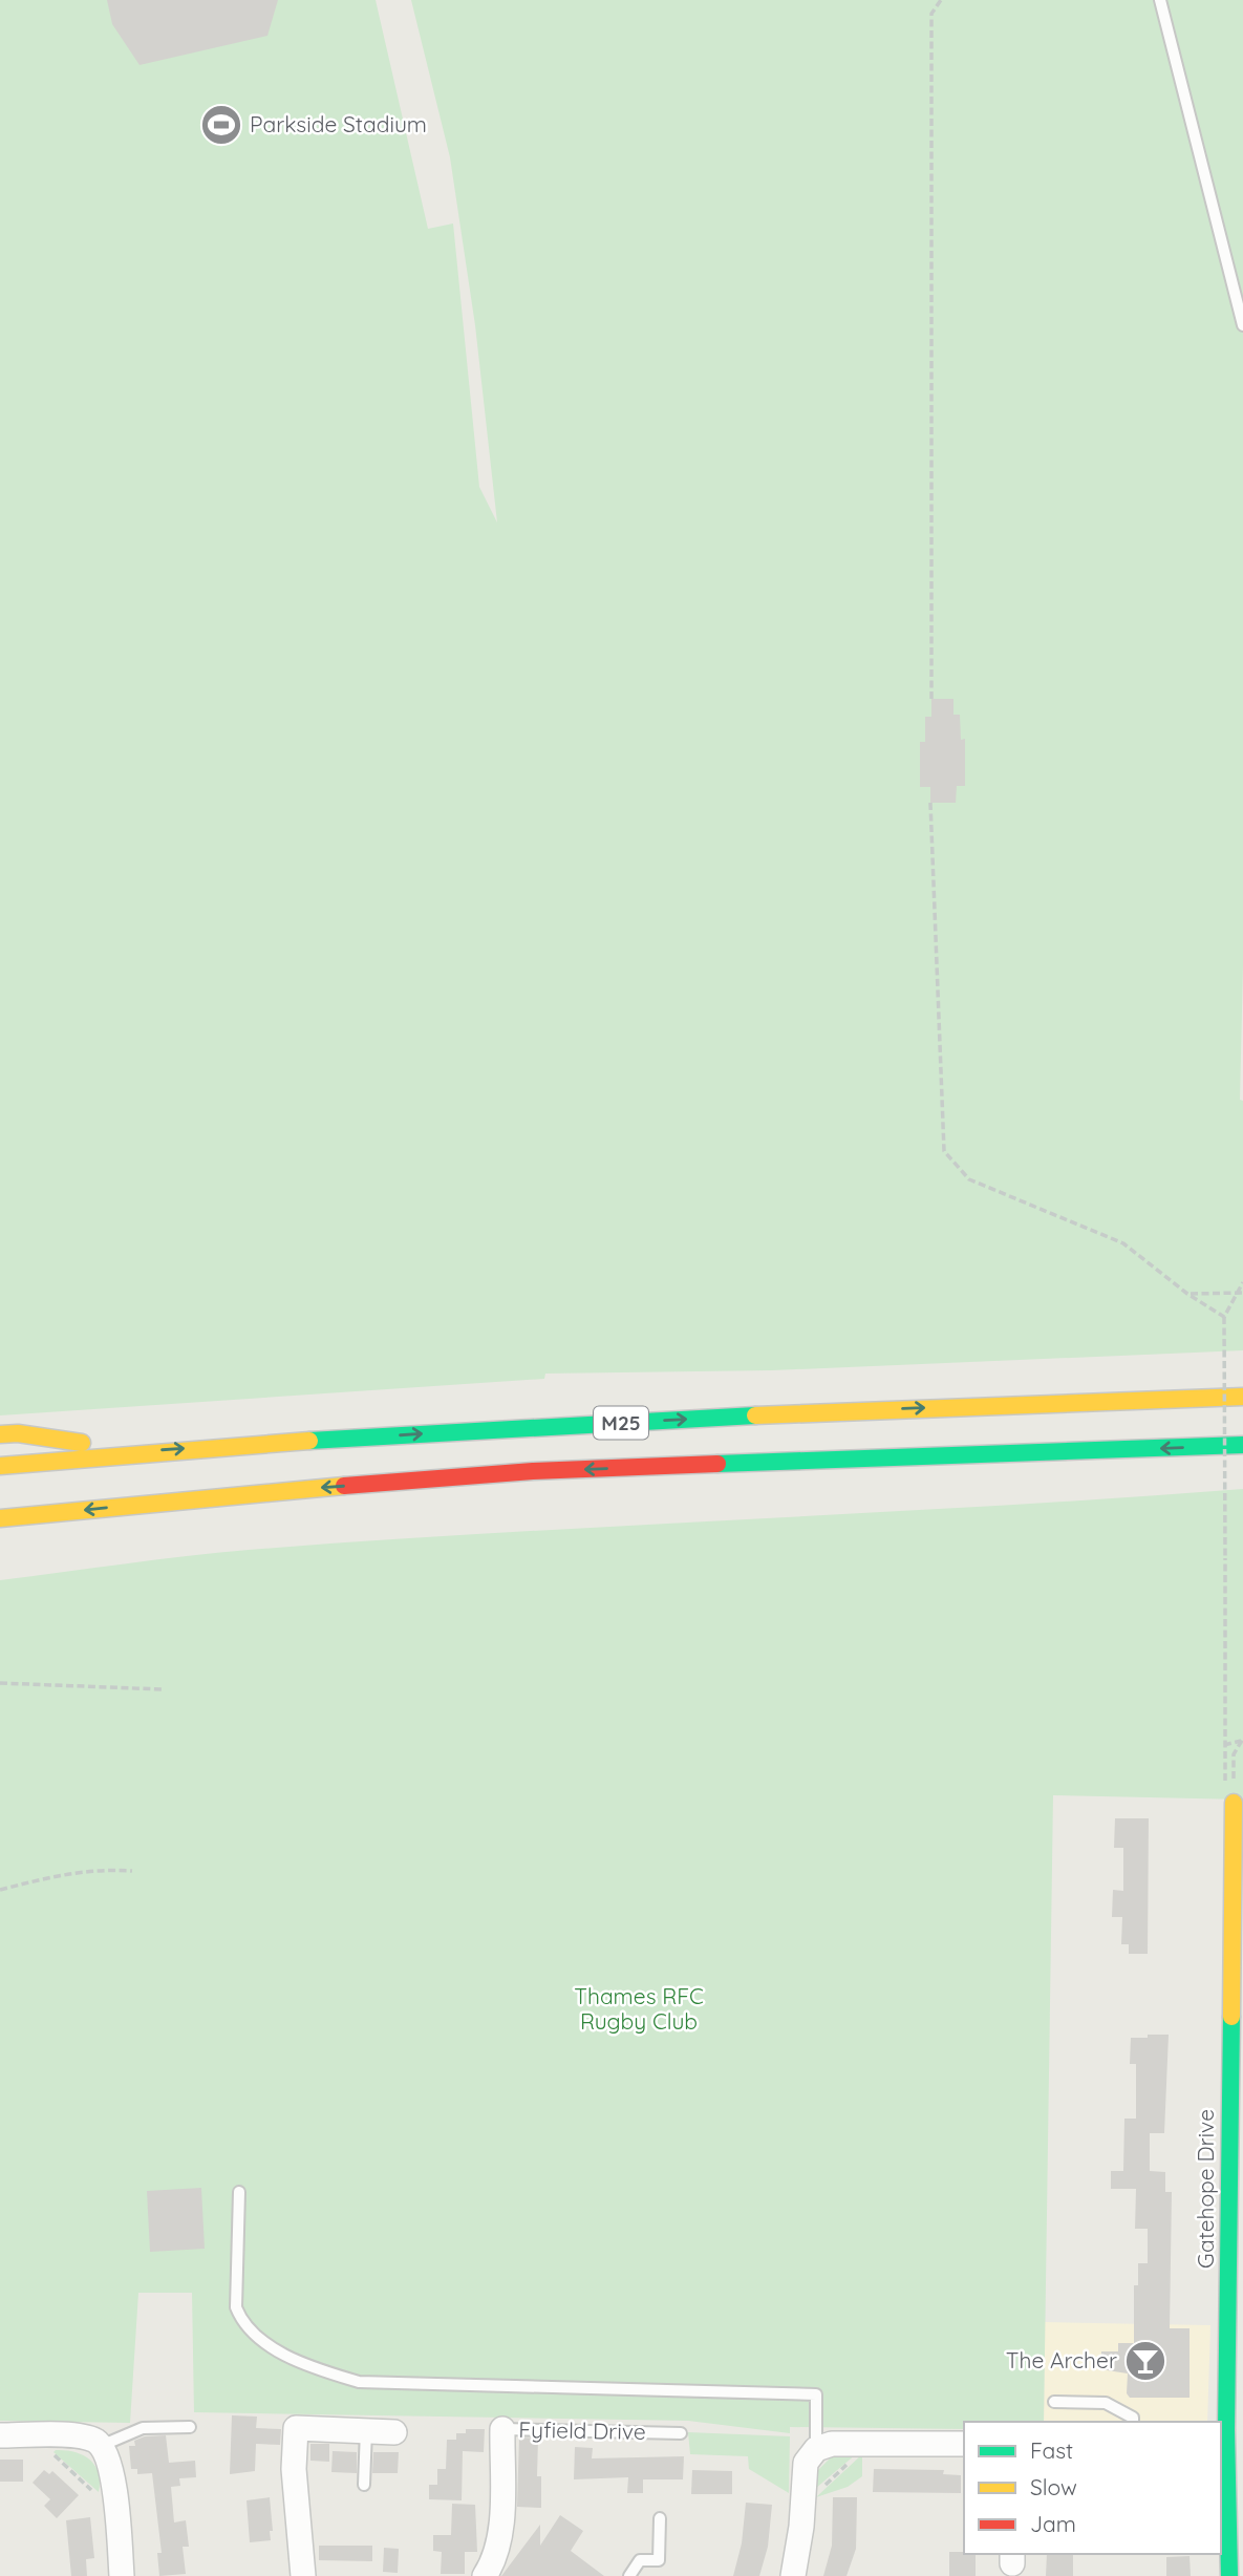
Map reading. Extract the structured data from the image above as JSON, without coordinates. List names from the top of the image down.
{
  "streets": {
    "main road": ["M25", "Gatehope Drive"],
    "street": ["Fyfield Drive"]
  },
  "parks": ["Thames RFC Rugby Club"],
  "places": {
    "sports": ["Parkside Stadium"],
    "bar": ["The Archer"]
  },
  "legend": ["Fast", "Slow", "Jam"]
}
